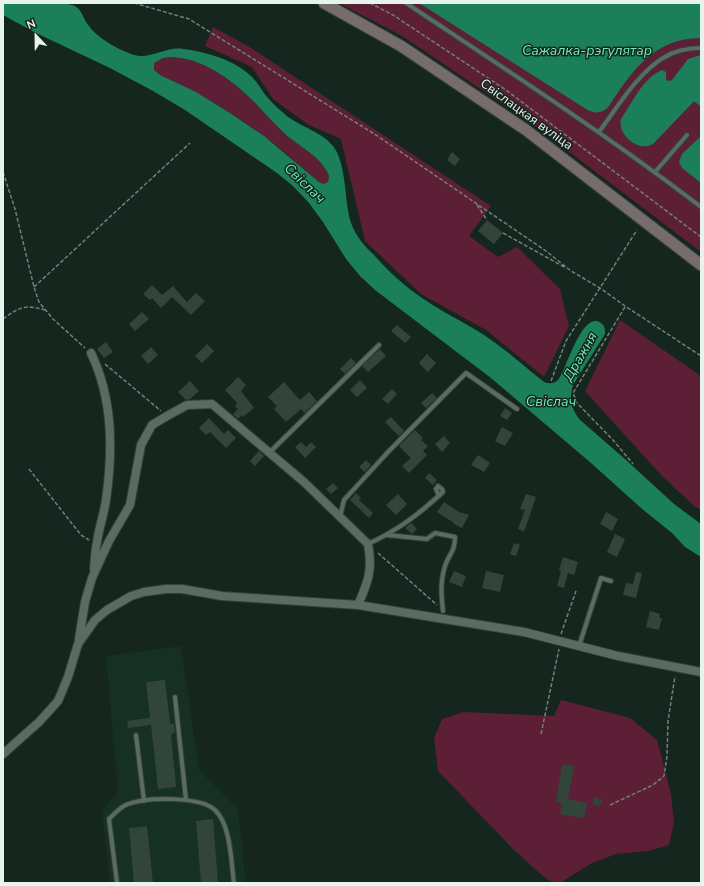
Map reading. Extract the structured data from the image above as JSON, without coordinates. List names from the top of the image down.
{
  "streets": {
    "main road": ["Свіслацкая вуліца"]
  },
  "water": ["Сажалка-рэгулятар", "Свіслач", "Дражня"],
  "north": "top"
}
